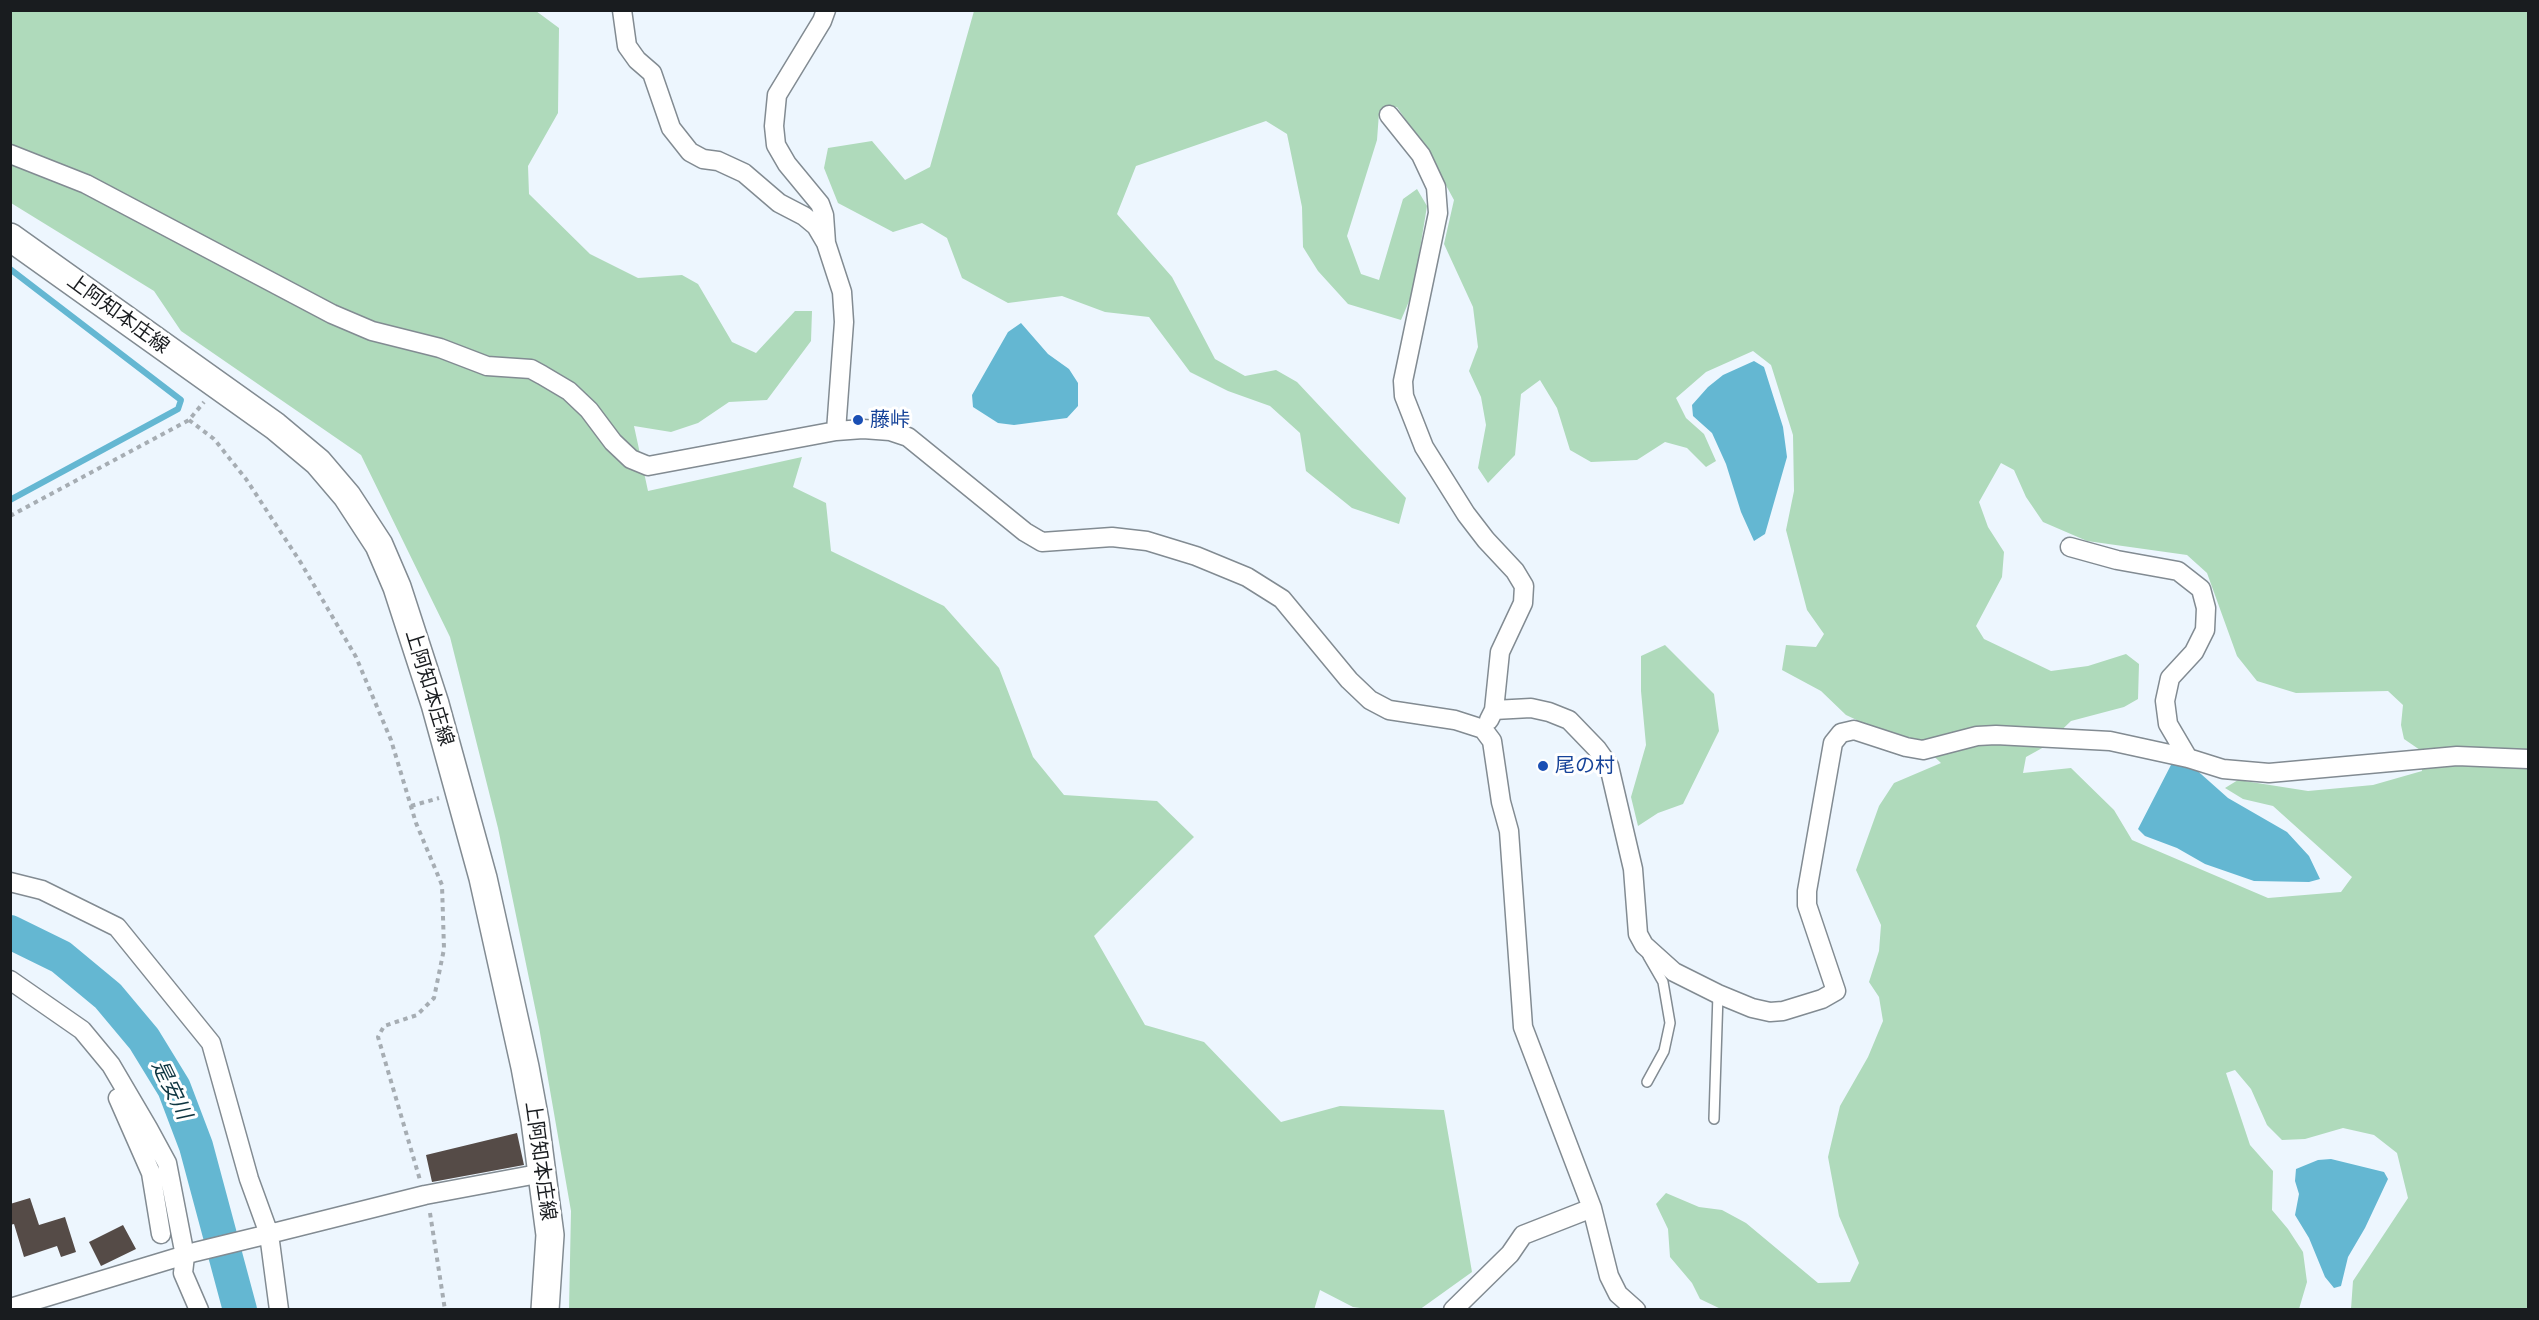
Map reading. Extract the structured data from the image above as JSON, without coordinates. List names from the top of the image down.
{
  "streets": {
    "main road": ["上阿知本庄線"]
  },
  "water": ["是安川"],
  "places": ["藤峠", "尾の村"]
}
